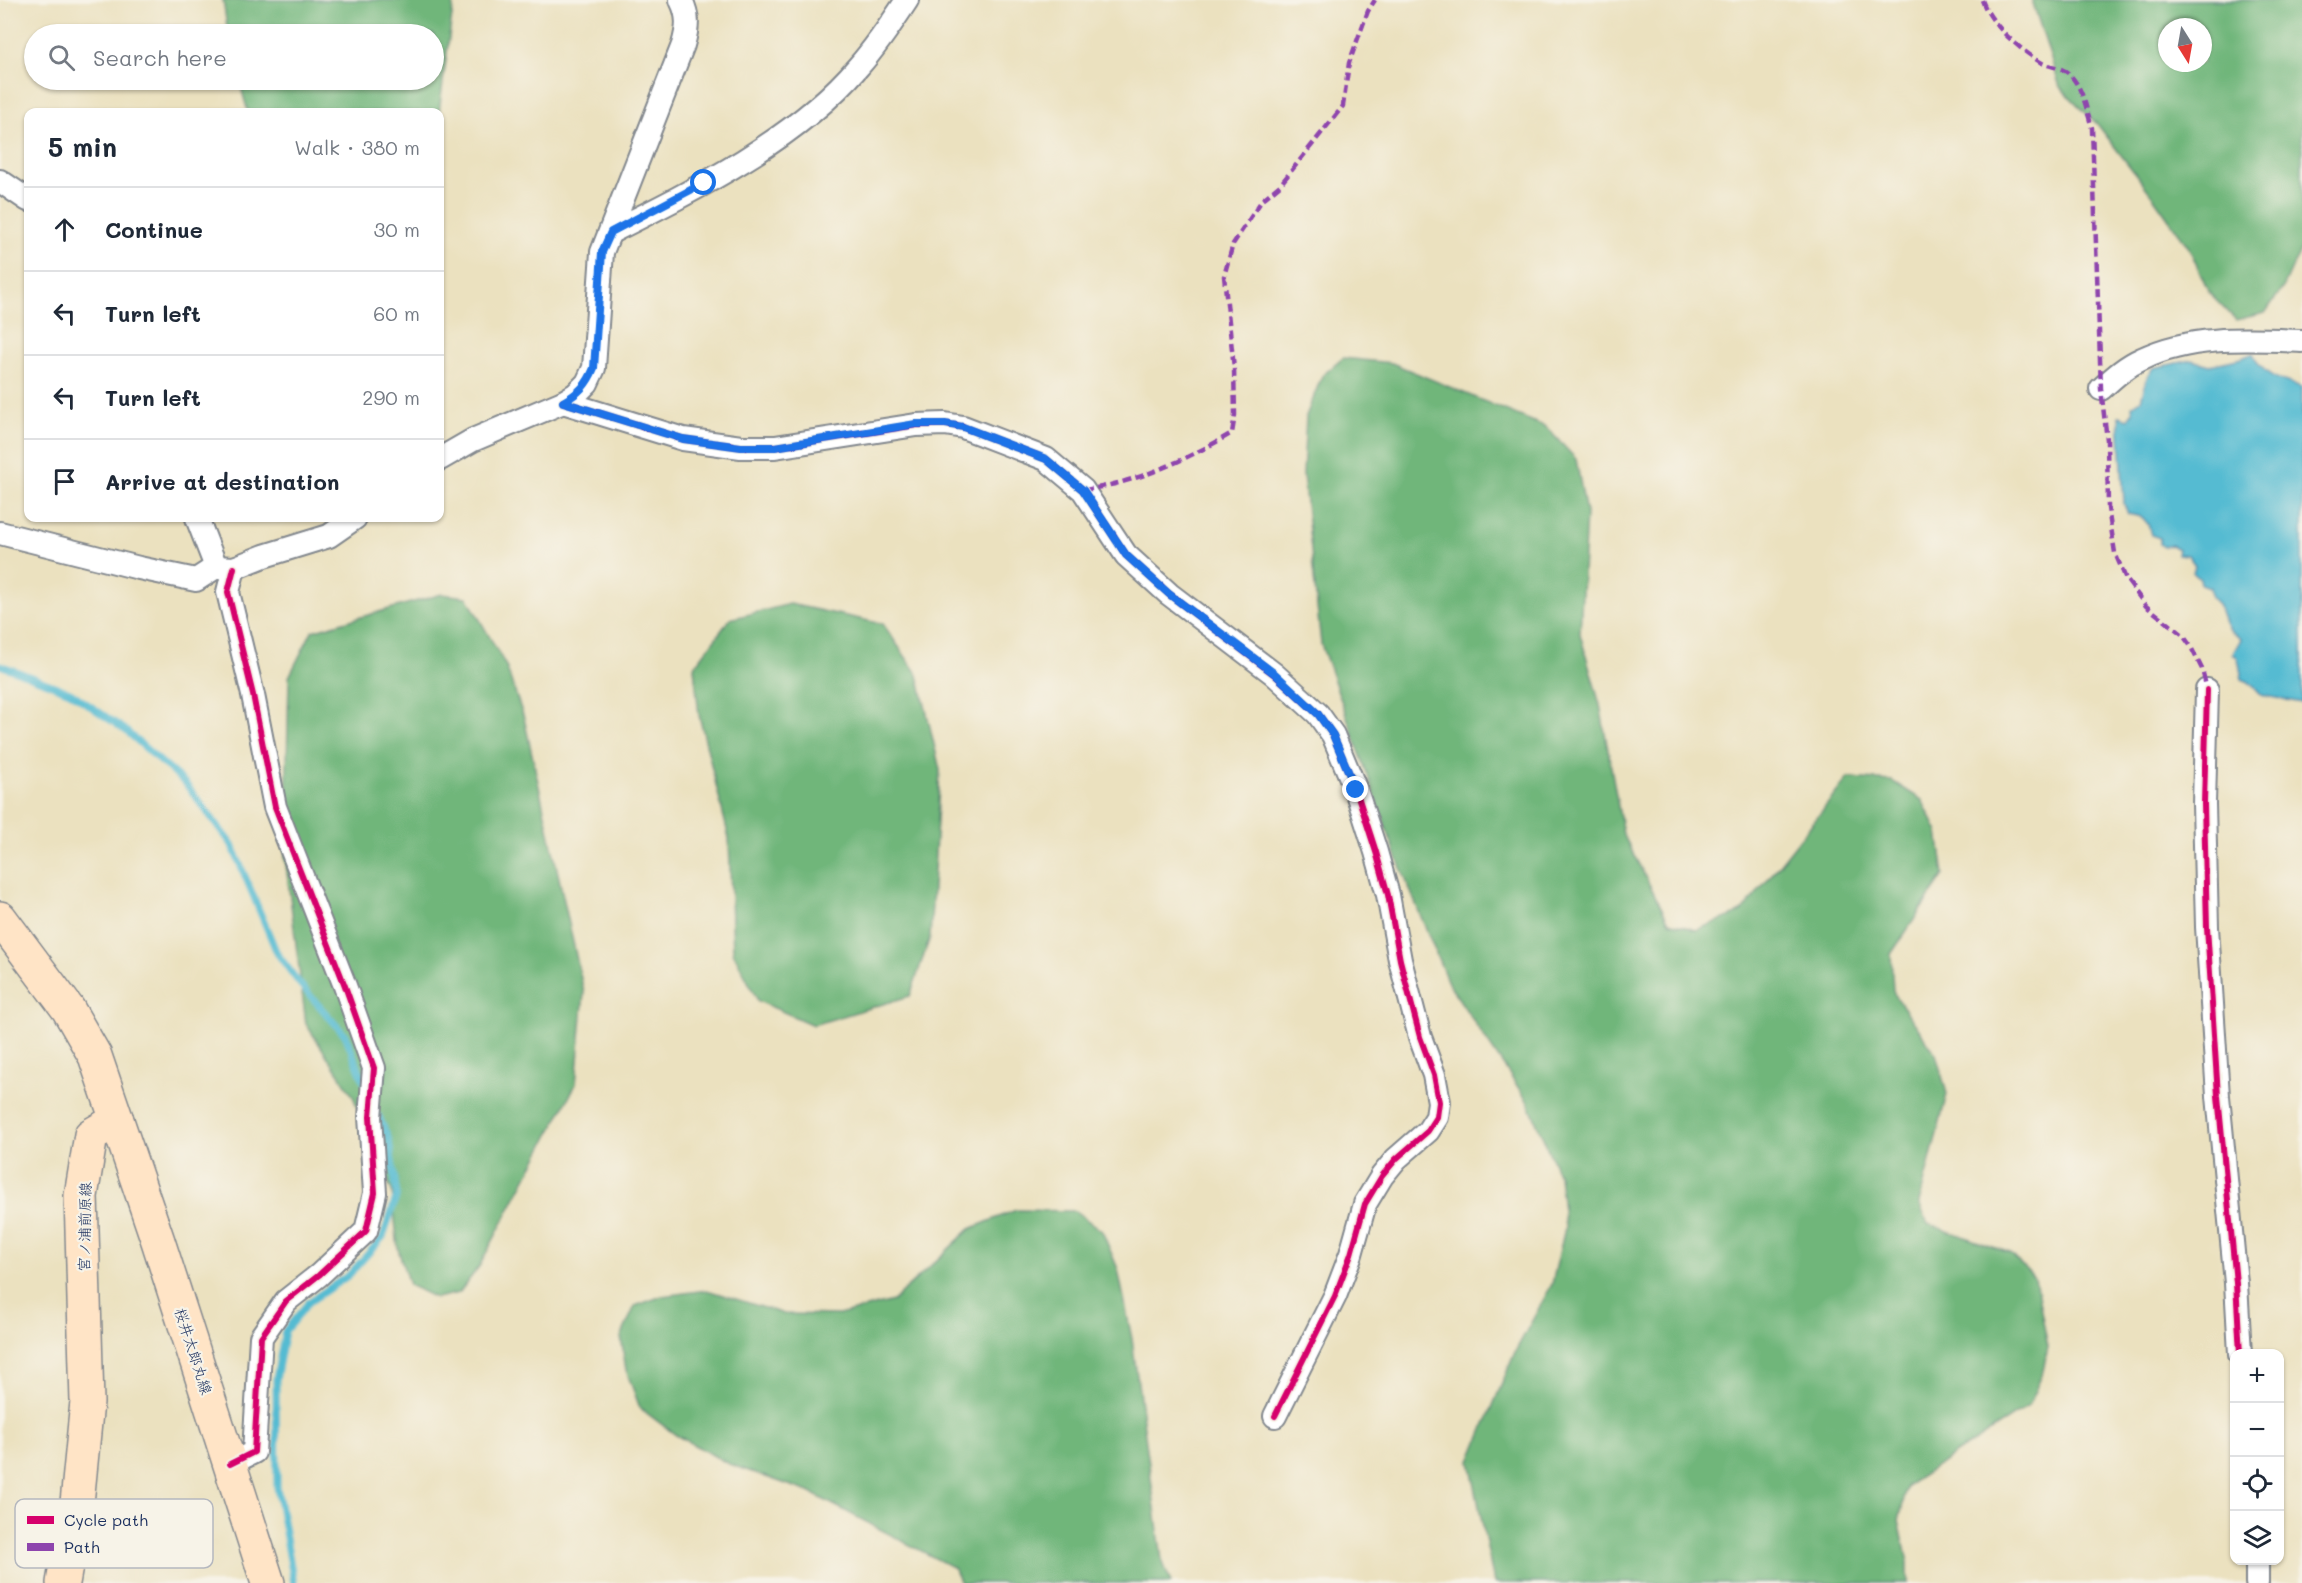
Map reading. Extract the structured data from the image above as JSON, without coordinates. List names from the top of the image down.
{
  "streets": {
    "main road": ["宮ノ浦前原線", "桜井太郎丸線"]
  },
  "crossings": [
    ["宮ノ浦前原線", "桜井太郎丸線"]
  ],
  "legend": ["Cycle path", "Path"],
  "north": "bottom",
  "page": {
    "search": "Search here",
    "heading": ["5 min", "Walk · 380 m"],
    "list": [
      ["Continue", "30 m"],
      ["Turn left", "60 m"],
      ["Turn left", "290 m"],
      "Arrive at destination"
    ],
    "map_buttons": ["+", "−"]
  }
}
